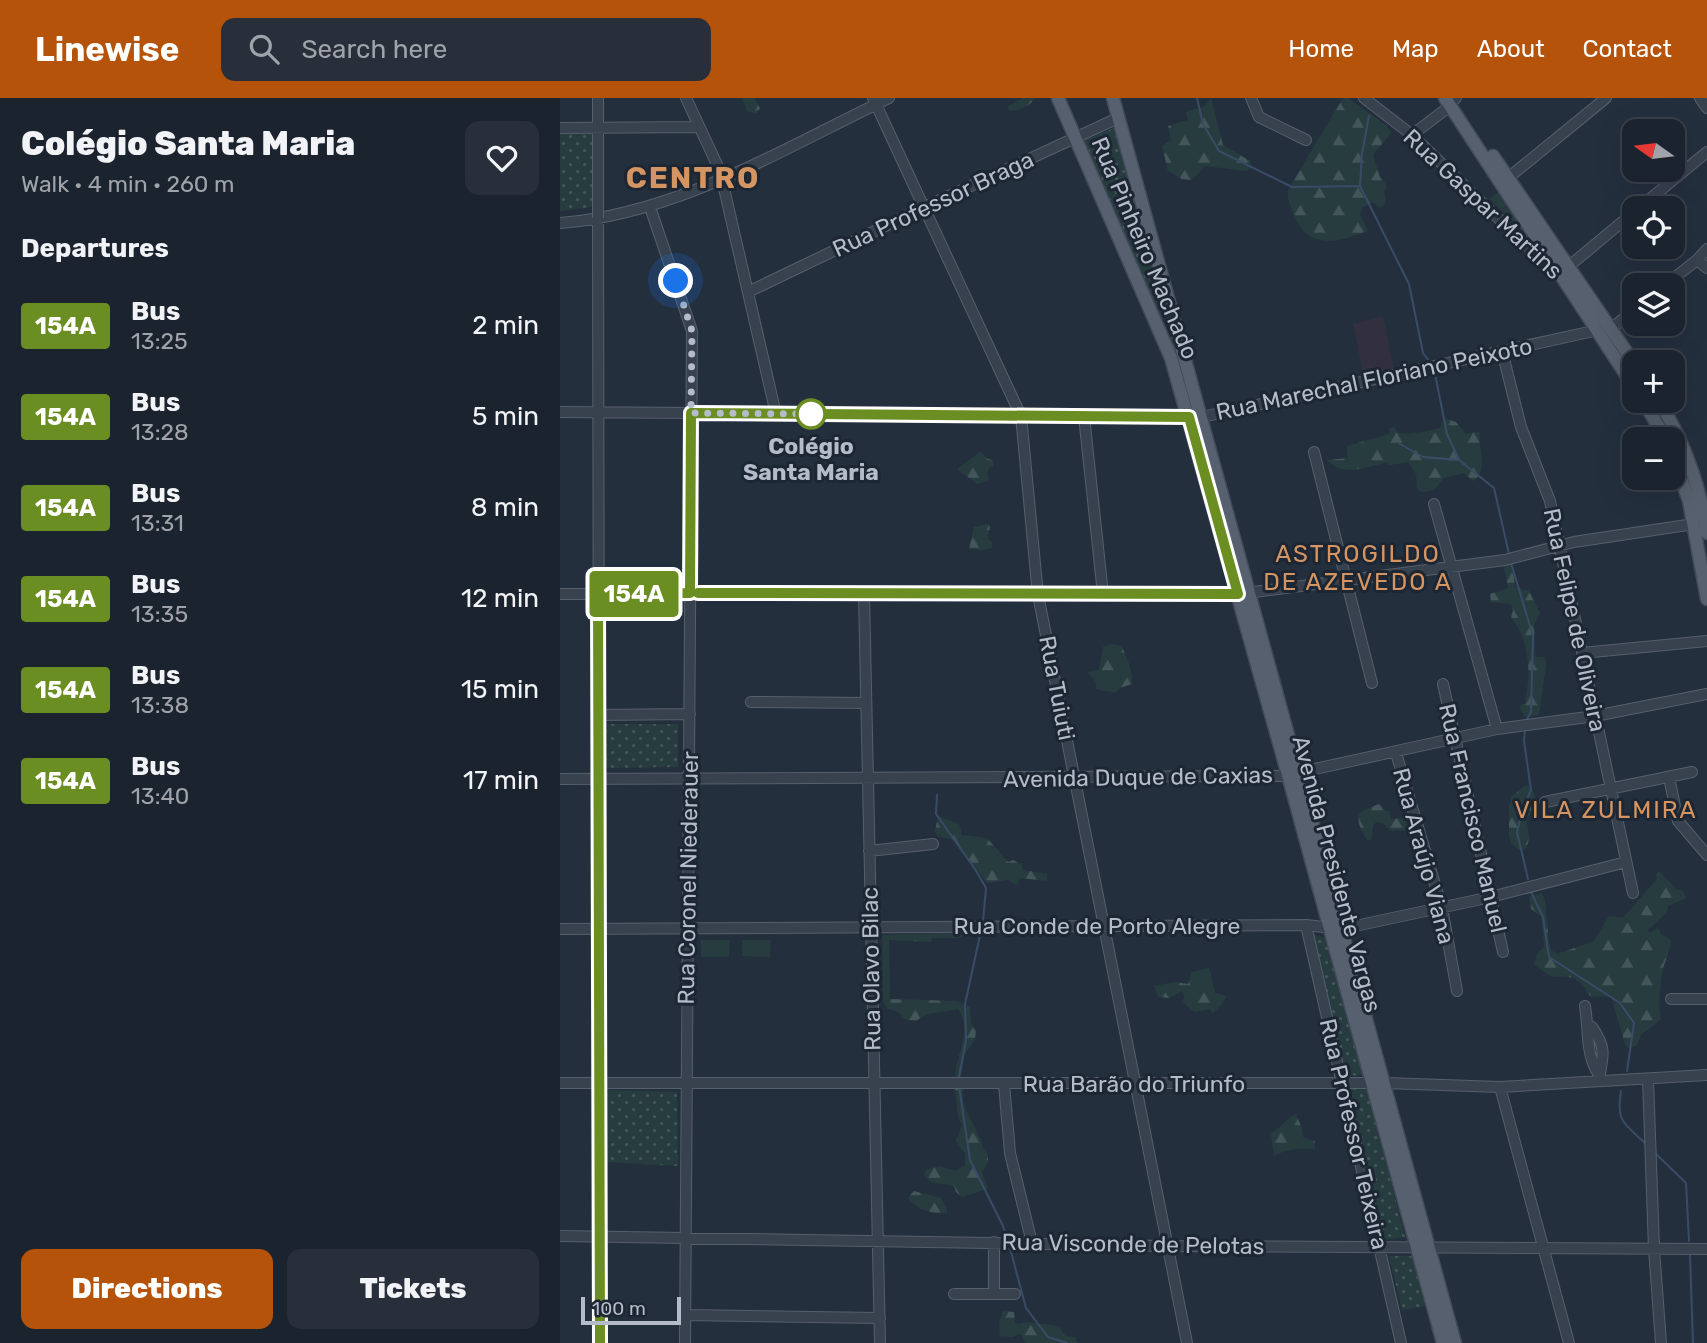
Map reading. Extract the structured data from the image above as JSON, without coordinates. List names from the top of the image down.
{
  "streets": {
    "main road": ["Rua Pinheiro Machado", "Avenida Presidente Vargas"],
    "street": [
      "Rua Professor Braga",
      "Rua Gaspar Martins",
      "Rua Marechal Floriano Peixoto",
      "Rua Felipe de Oliveira",
      "Rua Tuiuti",
      "Avenida Duque de Caxias",
      "Rua Francisco Manuel",
      "Rua Araújo Viana",
      "Rua Coronel Niederauer",
      "Rua Conde de Porto Alegre",
      "Rua Olavo Bilac",
      "Rua Barão do Triunfo",
      "Rua Professor Teixeira",
      "Rua Visconde de Pelotas"
    ]
  },
  "crossings": [
    ["Rua Professor Braga", "Rua Pinheiro Machado"],
    ["Rua Professor Braga", "Rua Tuiuti"],
    ["Rua Pinheiro Machado", "Rua Marechal Floriano Peixoto"],
    ["Rua Pinheiro Machado", "Avenida Presidente Vargas"],
    ["Rua Marechal Floriano Peixoto", "Rua Felipe de Oliveira"],
    ["Rua Marechal Floriano Peixoto", "Rua Tuiuti"],
    ["Rua Marechal Floriano Peixoto", "Avenida Presidente Vargas"],
    ["Rua Marechal Floriano Peixoto", "Rua Coronel Niederauer"],
    ["Rua Felipe de Oliveira", "Avenida Duque de Caxias"],
    ["Rua Felipe de Oliveira", "Rua Conde de Porto Alegre"],
    ["Rua Tuiuti", "Avenida Duque de Caxias"],
    ["Rua Tuiuti", "Rua Conde de Porto Alegre"],
    ["Rua Tuiuti", "Rua Barão do Triunfo"],
    ["Rua Tuiuti", "Rua Visconde de Pelotas"],
    ["Avenida Duque de Caxias", "Rua Francisco Manuel"],
    ["Avenida Duque de Caxias", "Rua Araújo Viana"],
    ["Avenida Duque de Caxias", "Avenida Presidente Vargas"],
    ["Avenida Duque de Caxias", "Rua Coronel Niederauer"],
    ["Avenida Duque de Caxias", "Rua Olavo Bilac"],
    ["Rua Francisco Manuel", "Rua Conde de Porto Alegre"],
    ["Rua Araújo Viana", "Rua Conde de Porto Alegre"],
    ["Avenida Presidente Vargas", "Rua Conde de Porto Alegre"],
    ["Avenida Presidente Vargas", "Rua Barão do Triunfo"],
    ["Avenida Presidente Vargas", "Rua Visconde de Pelotas"],
    ["Rua Coronel Niederauer", "Rua Conde de Porto Alegre"],
    ["Rua Coronel Niederauer", "Rua Barão do Triunfo"],
    ["Rua Coronel Niederauer", "Rua Visconde de Pelotas"],
    ["Rua Conde de Porto Alegre", "Rua Olavo Bilac"],
    ["Rua Conde de Porto Alegre", "Rua Professor Teixeira"],
    ["Rua Olavo Bilac", "Rua Barão do Triunfo"],
    ["Rua Olavo Bilac", "Rua Visconde de Pelotas"],
    ["Rua Barão do Triunfo", "Rua Professor Teixeira"],
    ["Rua Professor Teixeira", "Rua Visconde de Pelotas"]
  ],
  "districts": ["CENTRO", "ASTROGILDO DE AZEVEDO A", "VILA ZULMIRA"],
  "places": ["Colégio Santa Maria"],
  "lines": ["bus line 154A"],
  "scale_bar": "100 m",
  "north": "left",
  "page": {
    "header": "Linewise",
    "search": "Search here",
    "nav": [
      "Home",
      "Map",
      "About",
      "Contact"
    ],
    "heading": [
      ["Colégio Santa Maria", "Walk · 4 min · 260 m"],
      "Departures"
    ],
    "on_map": "154A",
    "map_buttons": ["+", "−"],
    "list": [
      {
        "mark": "154A",
        "name": "Bus",
        "note": "13:25",
        "value": "2 min"
      },
      {
        "mark": "154A",
        "name": "Bus",
        "note": "13:28",
        "value": "5 min"
      },
      {
        "mark": "154A",
        "name": "Bus",
        "note": "13:31",
        "value": "8 min"
      },
      {
        "mark": "154A",
        "name": "Bus",
        "note": "13:35",
        "value": "12 min"
      },
      {
        "mark": "154A",
        "name": "Bus",
        "note": "13:38",
        "value": "15 min"
      },
      {
        "mark": "154A",
        "name": "Bus",
        "note": "13:40",
        "value": "17 min"
      }
    ],
    "buttons": ["Directions", "Tickets"],
    "scale": "100 m"
  }
}
